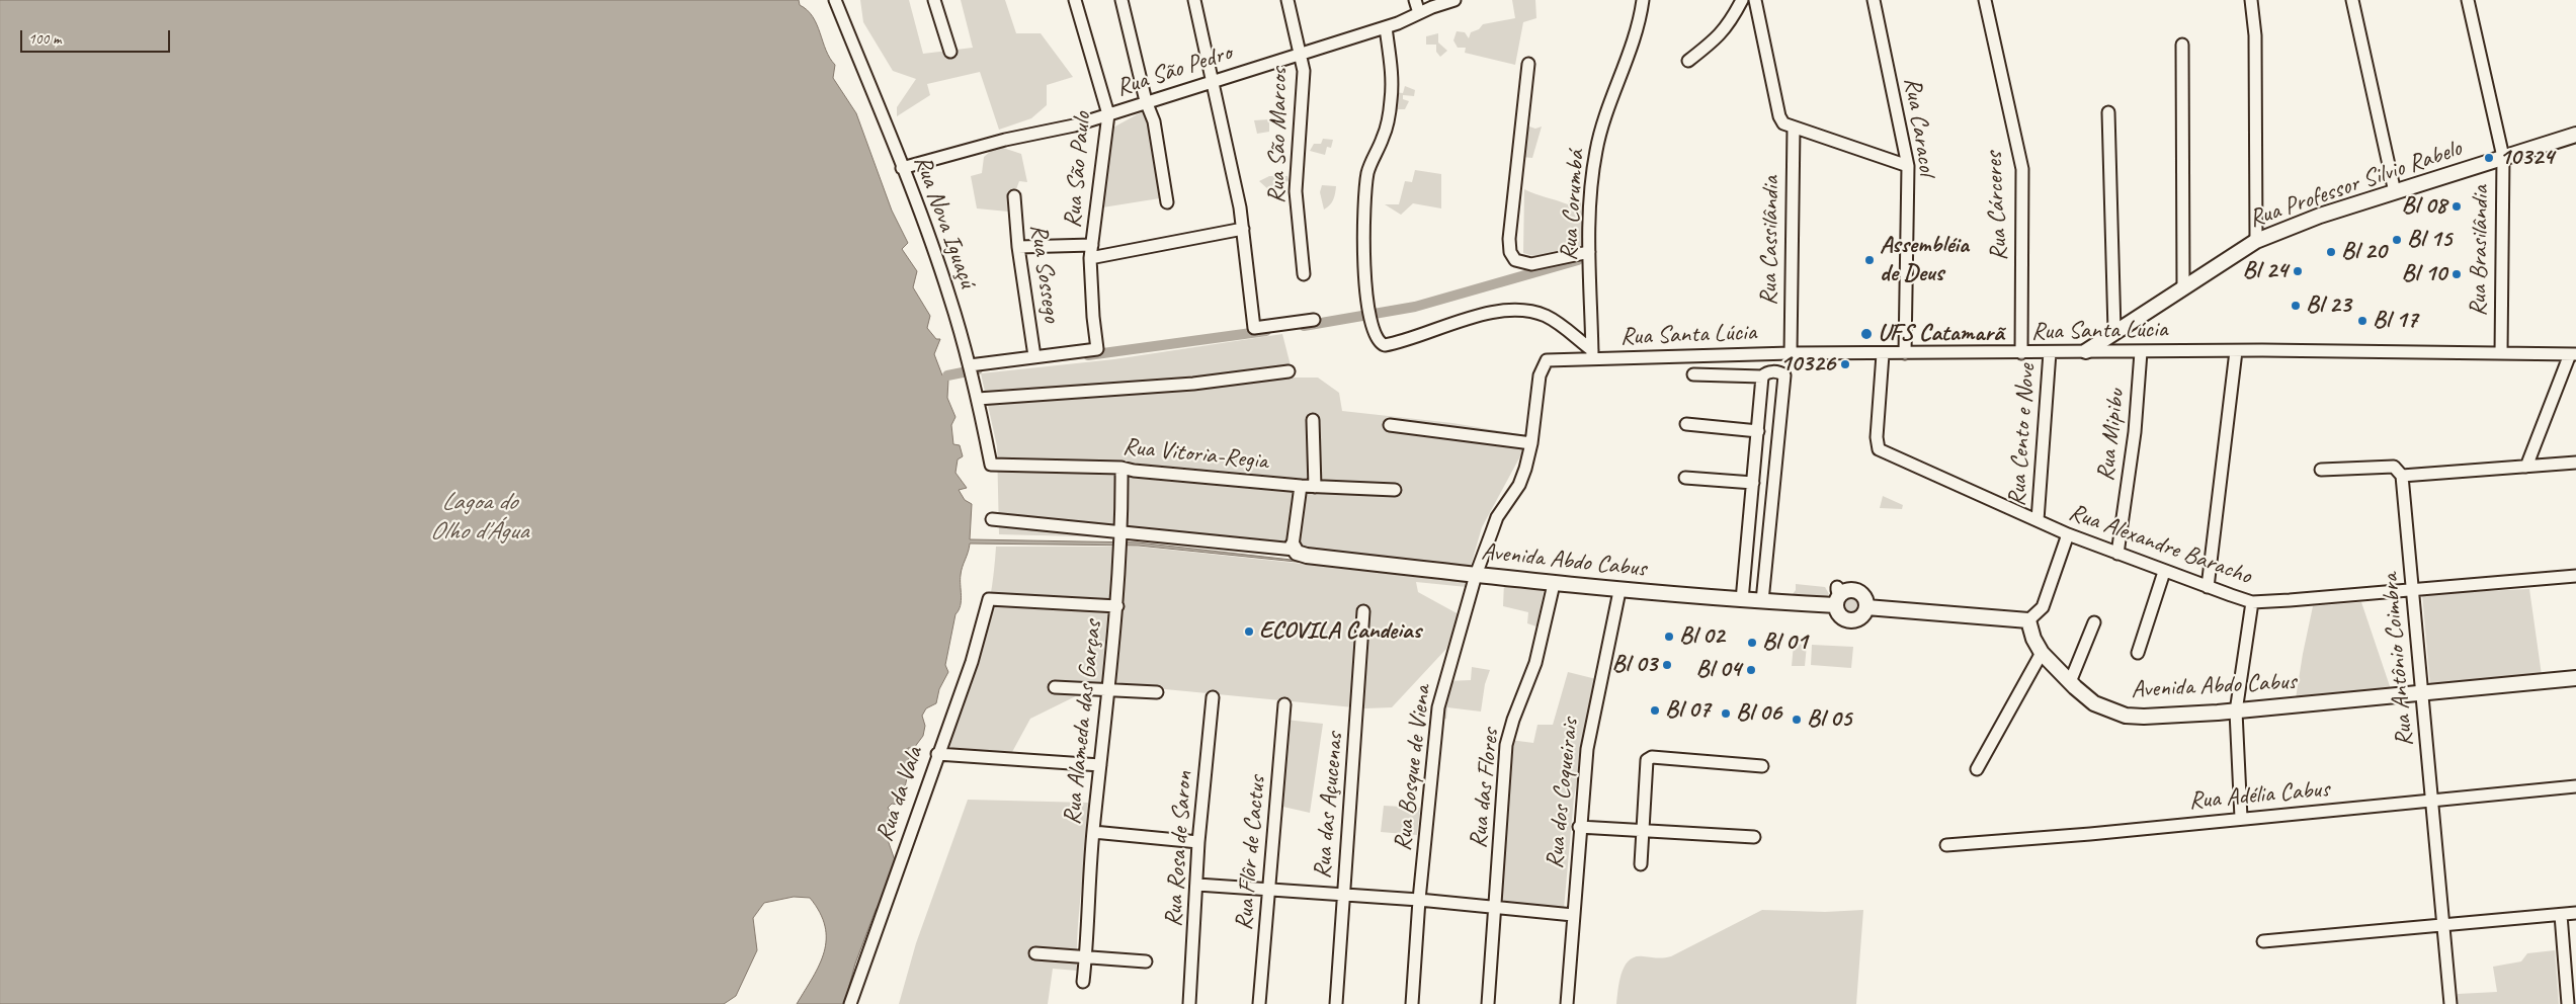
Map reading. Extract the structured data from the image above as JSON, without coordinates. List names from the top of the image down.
{
  "streets": {
    "main road": ["Rua Professor Silvio Rabelo", "Avenida Abdo Cabus"],
    "street": [
      "Rua São Pedro",
      "Rua Caracol",
      "Rua São Marcos",
      "Rua São Paulo",
      "Rua Corumbá",
      "Rua Cárceres",
      "Rua Nova Iguaçú",
      "Rua Cassilândia",
      "Rua Brasilândia",
      "Rua Sossego",
      "Rua Santa Lúcia",
      "Rua Cento e Nove",
      "Rua Mipibu",
      "Rua Vitoria-Regia",
      "Rua Alexandre Baracho",
      "Rua Antônio Coimbra",
      "Rua Alameda das Garças",
      "Rua Bosque de Viena",
      "Rua das Flores",
      "Rua dos Coqueirais",
      "Rua da Vala",
      "Rua Adélia Cabus",
      "Rua das Açucenas",
      "Rua Rosa de Saron",
      "Rua Flôr de Cactus"
    ]
  },
  "crossings": [
    ["Rua São Pedro", "Rua São Marcos"],
    ["Rua São Pedro", "Rua São Paulo"],
    ["Rua São Pedro", "Rua Nova Iguaçú"],
    ["Rua Caracol", "Rua Santa Lúcia"],
    ["Rua São Paulo", "Rua Sossego"],
    ["Rua Professor Silvio Rabelo", "Rua Brasilândia"],
    ["Rua Professor Silvio Rabelo", "Rua Santa Lúcia"],
    ["Rua Corumbá", "Rua Santa Lúcia"],
    ["Rua Corumbá", "Rua Bosque de Viena"],
    ["Rua Cárceres", "Rua Santa Lúcia"],
    ["Rua Nova Iguaçú", "Rua Vitoria-Regia"],
    ["Rua Cassilândia", "Rua Santa Lúcia"],
    ["Rua Brasilândia", "Rua Santa Lúcia"],
    ["Rua Santa Lúcia", "Rua Cento e Nove"],
    ["Rua Santa Lúcia", "Rua Mipibu"],
    ["Rua Santa Lúcia", "Rua Alexandre Baracho"],
    ["Rua Santa Lúcia", "Rua Bosque de Viena"],
    ["Rua Cento e Nove", "Rua Alexandre Baracho"],
    ["Rua Mipibu", "Rua Alexandre Baracho"],
    ["Rua Vitoria-Regia", "Rua Alameda das Garças"],
    ["Rua Alexandre Baracho", "Rua Antônio Coimbra"],
    ["Avenida Abdo Cabus", "Rua Antônio Coimbra"],
    ["Avenida Abdo Cabus", "Rua Bosque de Viena"],
    ["Avenida Abdo Cabus", "Rua das Flores"],
    ["Avenida Abdo Cabus", "Rua dos Coqueirais"],
    ["Rua Antônio Coimbra", "Rua Adélia Cabus"],
    ["Rua Alameda das Garças", "Rua da Vala"]
  ],
  "water": ["Lagoa do Olho d'Água"],
  "places": [
    "10324",
    "Bl 08",
    "Bl 15",
    "Bl 20",
    "Assembléia de Deus",
    "Bl 24",
    "Bl 10",
    "Bl 23",
    "Bl 17",
    "UFS Catamarã",
    "10326",
    "ECOVILA Candeias",
    "Bl 02",
    "Bl 01",
    "Bl 03",
    "Bl 04",
    "Bl 07",
    "Bl 06",
    "Bl 05"
  ],
  "scale_bar": "100 m"
}
